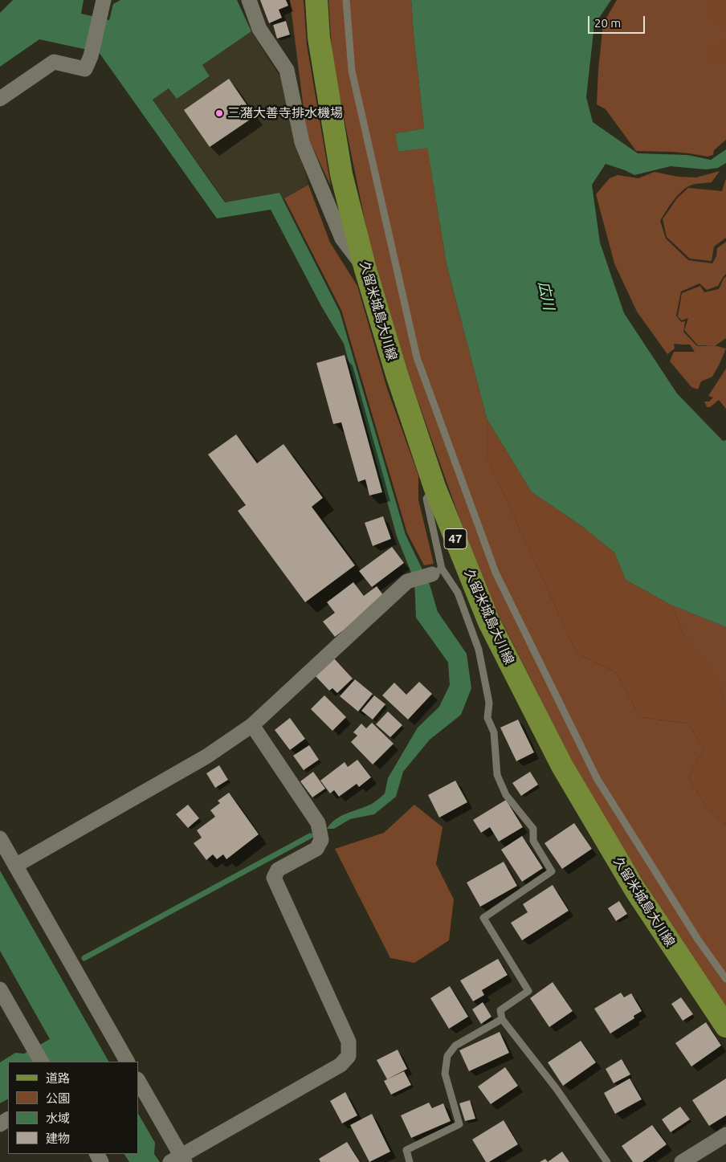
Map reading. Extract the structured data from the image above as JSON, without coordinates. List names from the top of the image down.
{
  "streets": {
    "main road": ["久留米城島大川線", "47"]
  },
  "water": ["広川"],
  "places": ["三潴大善寺排水機場"],
  "legend": [
    "道路",
    "公園",
    "水域",
    "建物"
  ],
  "scale_bar": "20 m"
}
